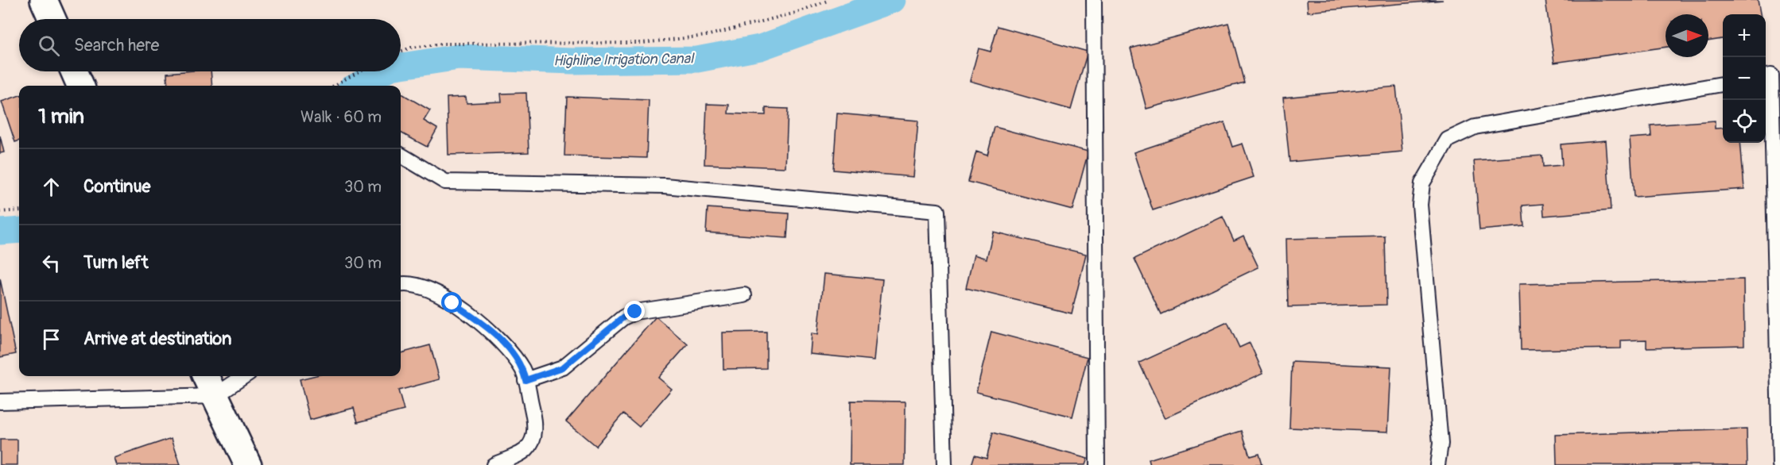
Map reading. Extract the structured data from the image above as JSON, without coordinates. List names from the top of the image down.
{
  "water": ["Highline Irrigation Canal"],
  "north": "right",
  "page": {
    "map_buttons": ["+", "−"],
    "search": "Search here",
    "heading": ["1 min", "Walk · 60 m"],
    "list": [
      ["Continue", "30 m"],
      ["Turn left", "30 m"],
      "Arrive at destination"
    ]
  }
}
